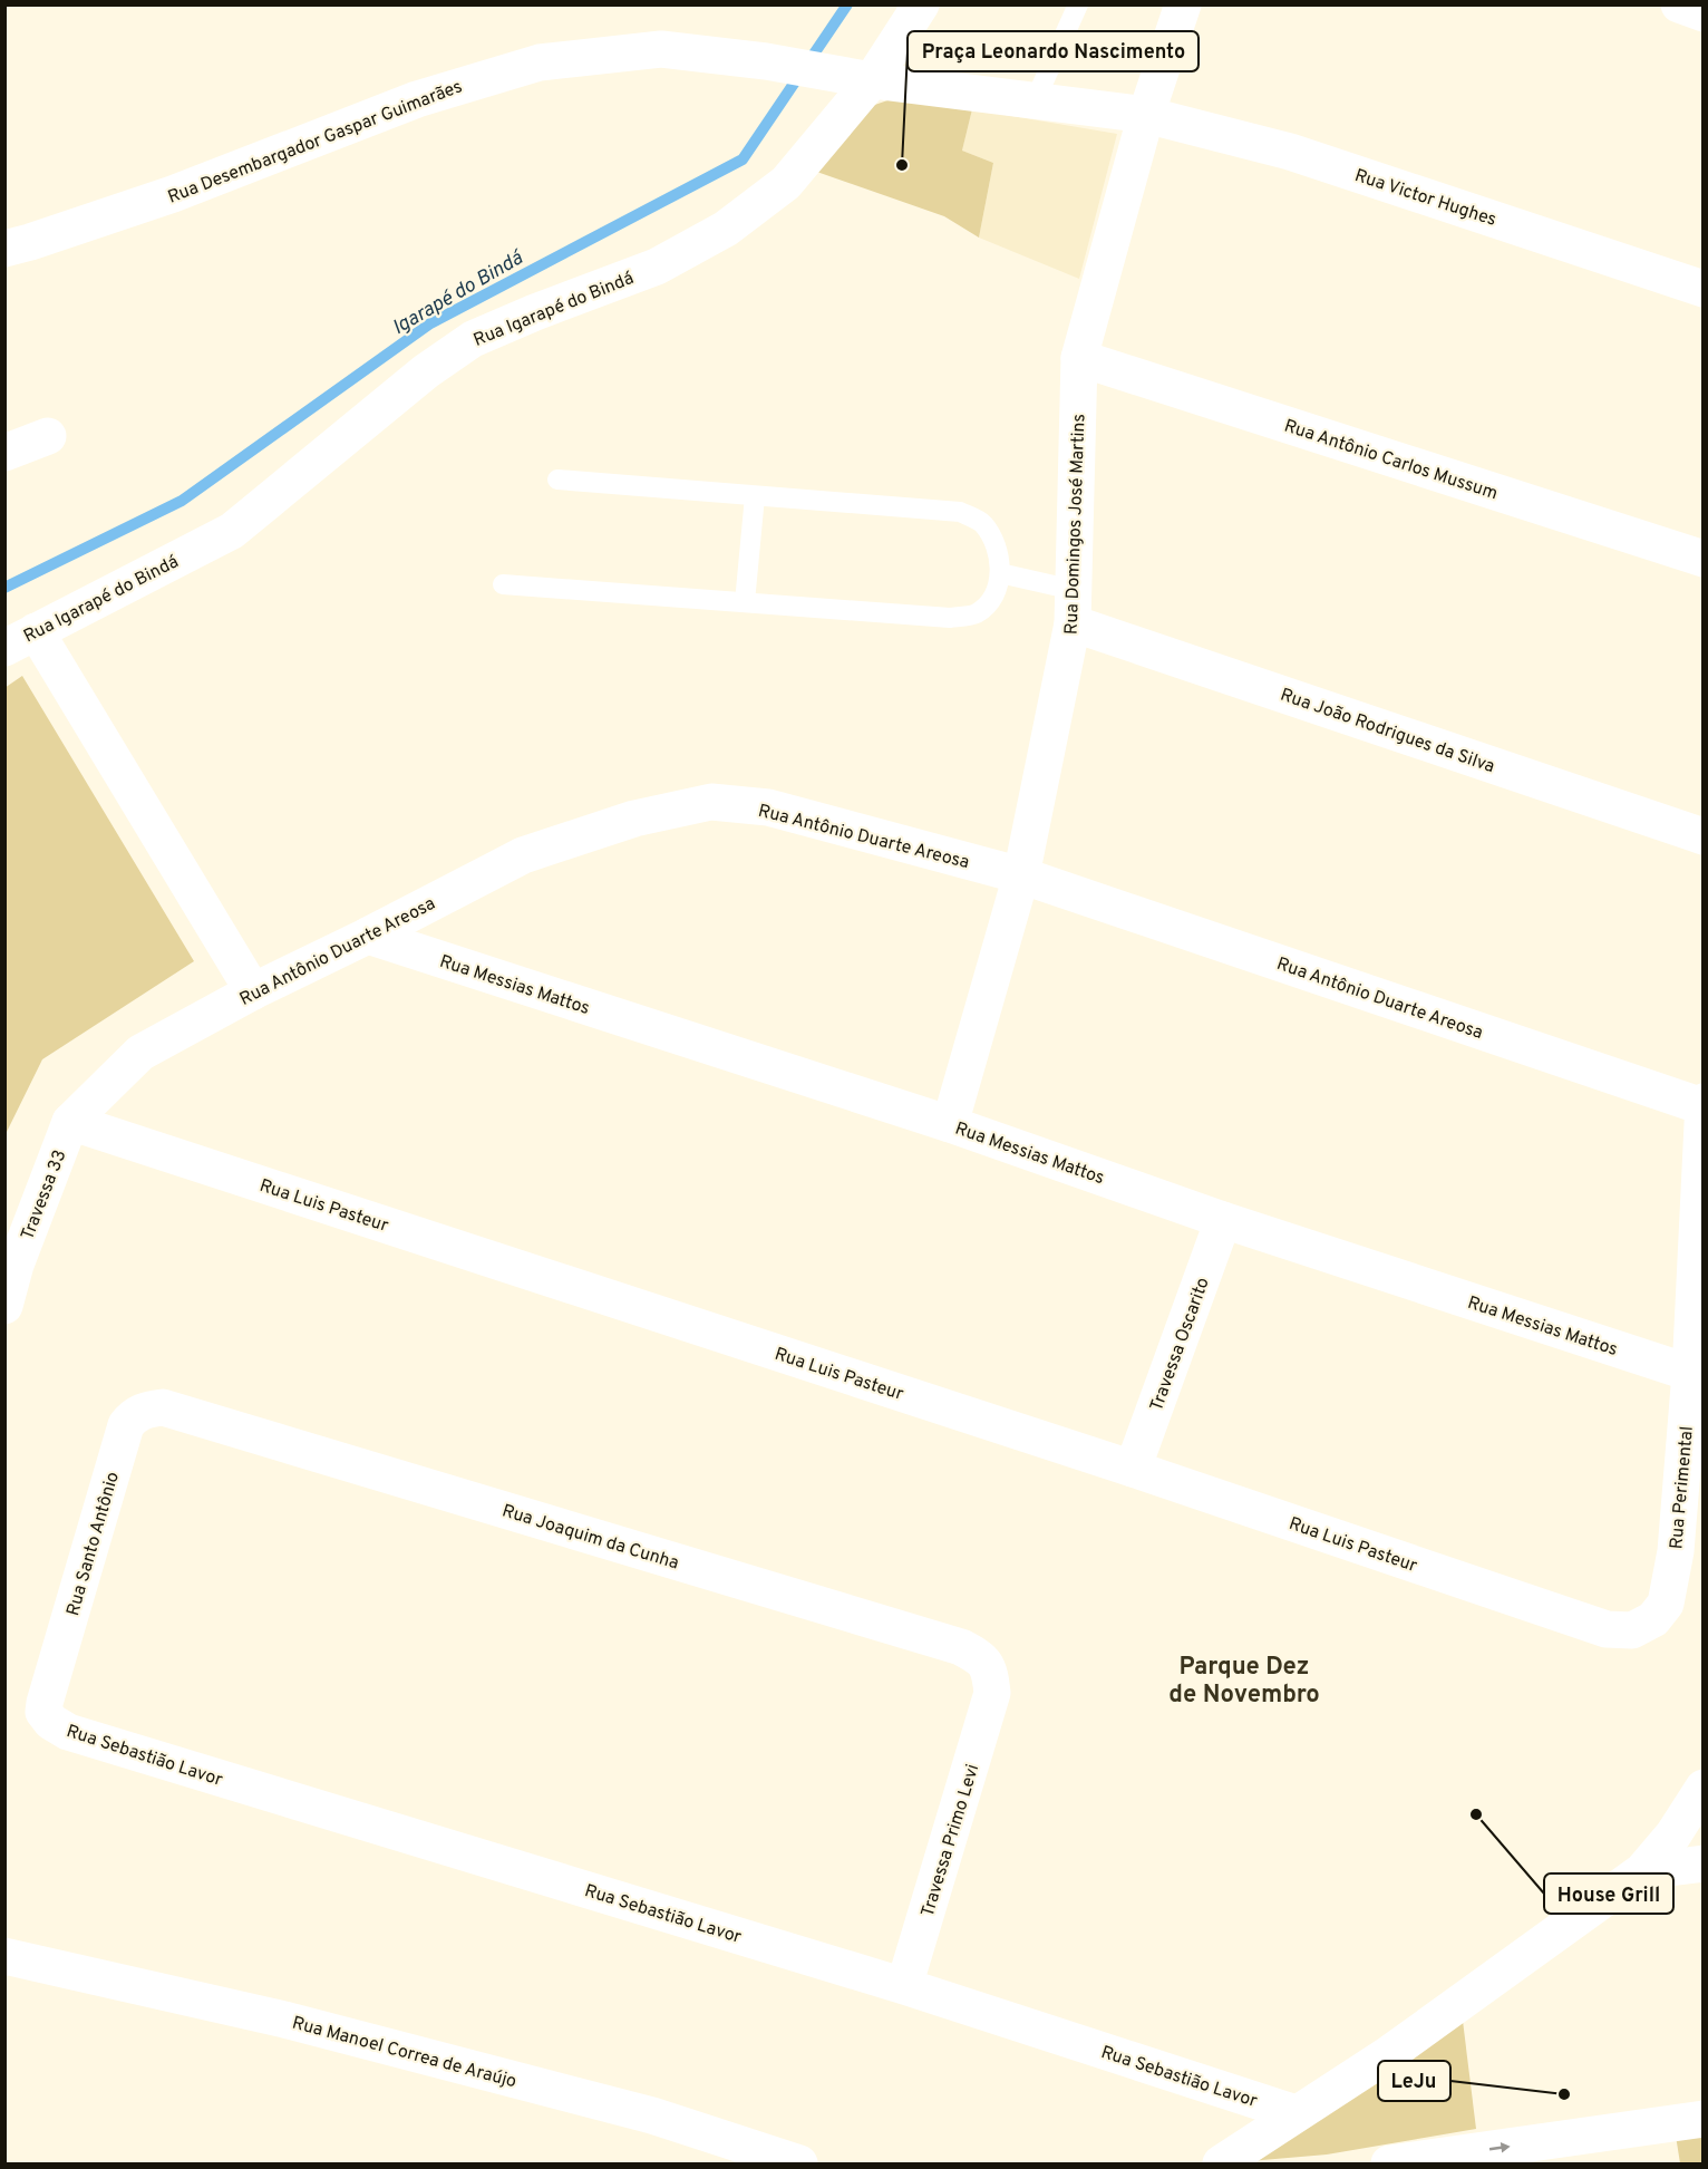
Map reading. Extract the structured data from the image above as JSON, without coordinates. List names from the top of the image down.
{
  "streets": {
    "street": [
      "Rua Desembargador Gaspar Guimarães",
      "Rua Victor Hughes",
      "Rua Igarapé do Bindá",
      "Rua Antônio Carlos Mussum",
      "Rua Domingos José Martins",
      "Rua João Rodrigues da Silva",
      "Rua Antônio Duarte Areosa",
      "Rua Messias Mattos",
      "Travessa 33",
      "Rua Luis Pasteur",
      "Travessa Oscarito",
      "Rua Perimental",
      "Rua Joaquim da Cunha",
      "Rua Santo Antônio",
      "Rua Sebastião Lavor",
      "Travessa Primo Levi",
      "Rua Manoel Correa de Araújo"
    ]
  },
  "crossings": [
    ["Rua Desembargador Gaspar Guimarães", "Rua Victor Hughes"],
    ["Rua Desembargador Gaspar Guimarães", "Rua Igarapé do Bindá"],
    ["Rua Desembargador Gaspar Guimarães", "Rua Domingos José Martins"],
    ["Rua Victor Hughes", "Rua Domingos José Martins"],
    ["Rua Antônio Carlos Mussum", "Rua Domingos José Martins"],
    ["Rua Domingos José Martins", "Rua João Rodrigues da Silva"],
    ["Rua Domingos José Martins", "Rua Antônio Duarte Areosa"],
    ["Rua Domingos José Martins", "Rua Messias Mattos"],
    ["Rua Antônio Duarte Areosa", "Rua Messias Mattos"],
    ["Rua Antônio Duarte Areosa", "Travessa 33"],
    ["Rua Antônio Duarte Areosa", "Rua Luis Pasteur"],
    ["Rua Antônio Duarte Areosa", "Rua Perimental"],
    ["Rua Messias Mattos", "Travessa Oscarito"],
    ["Rua Messias Mattos", "Rua Perimental"],
    ["Travessa 33", "Rua Luis Pasteur"],
    ["Rua Luis Pasteur", "Travessa Oscarito"],
    ["Rua Luis Pasteur", "Rua Perimental"],
    ["Rua Joaquim da Cunha", "Rua Santo Antônio"],
    ["Rua Joaquim da Cunha", "Travessa Primo Levi"],
    ["Rua Santo Antônio", "Rua Sebastião Lavor"],
    ["Rua Sebastião Lavor", "Travessa Primo Levi"]
  ],
  "districts": ["Parque Dez de Novembro"],
  "water": ["Igarapé do Bindá"],
  "places": ["Praça Leonardo Nascimento", "House Grill", "LeJu"]
}
